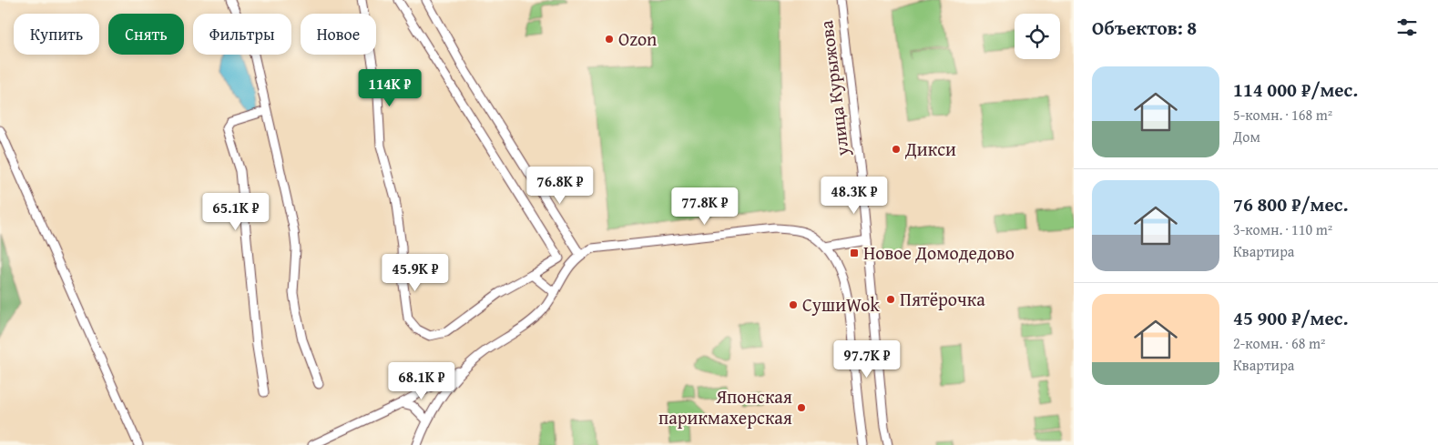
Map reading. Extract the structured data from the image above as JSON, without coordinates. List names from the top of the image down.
{
  "streets": {
    "street": ["улица Курыжова"]
  },
  "places": {
    "other": [
      "Ozon",
      "Дикси",
      "Пятёрочка",
      "СушиWok",
      "Японская парикмахерская"
    ],
    "transit": ["Новое Домодедово"]
  },
  "page": {
    "heading": "Объектов: 8",
    "chip": [
      "Купить",
      "Снять",
      "Фильтры",
      "Новое"
    ],
    "list": [
      {
        "name": "114 000 ₽/мес.",
        "note": "5-комн. · 168 m² · Дом"
      },
      {
        "name": "76 800 ₽/мес.",
        "note": "3-комн. · 110 m² · Квартира"
      },
      {
        "name": "45 900 ₽/мес.",
        "note": "2-комн. · 68 m² · Квартира"
      }
    ],
    "price": [
      "114K ₽",
      "76.8K ₽",
      "48.3K ₽",
      "77.8K ₽",
      "65.1K ₽",
      "45.9K ₽",
      "97.7K ₽",
      "68.1K ₽"
    ]
  }
}
